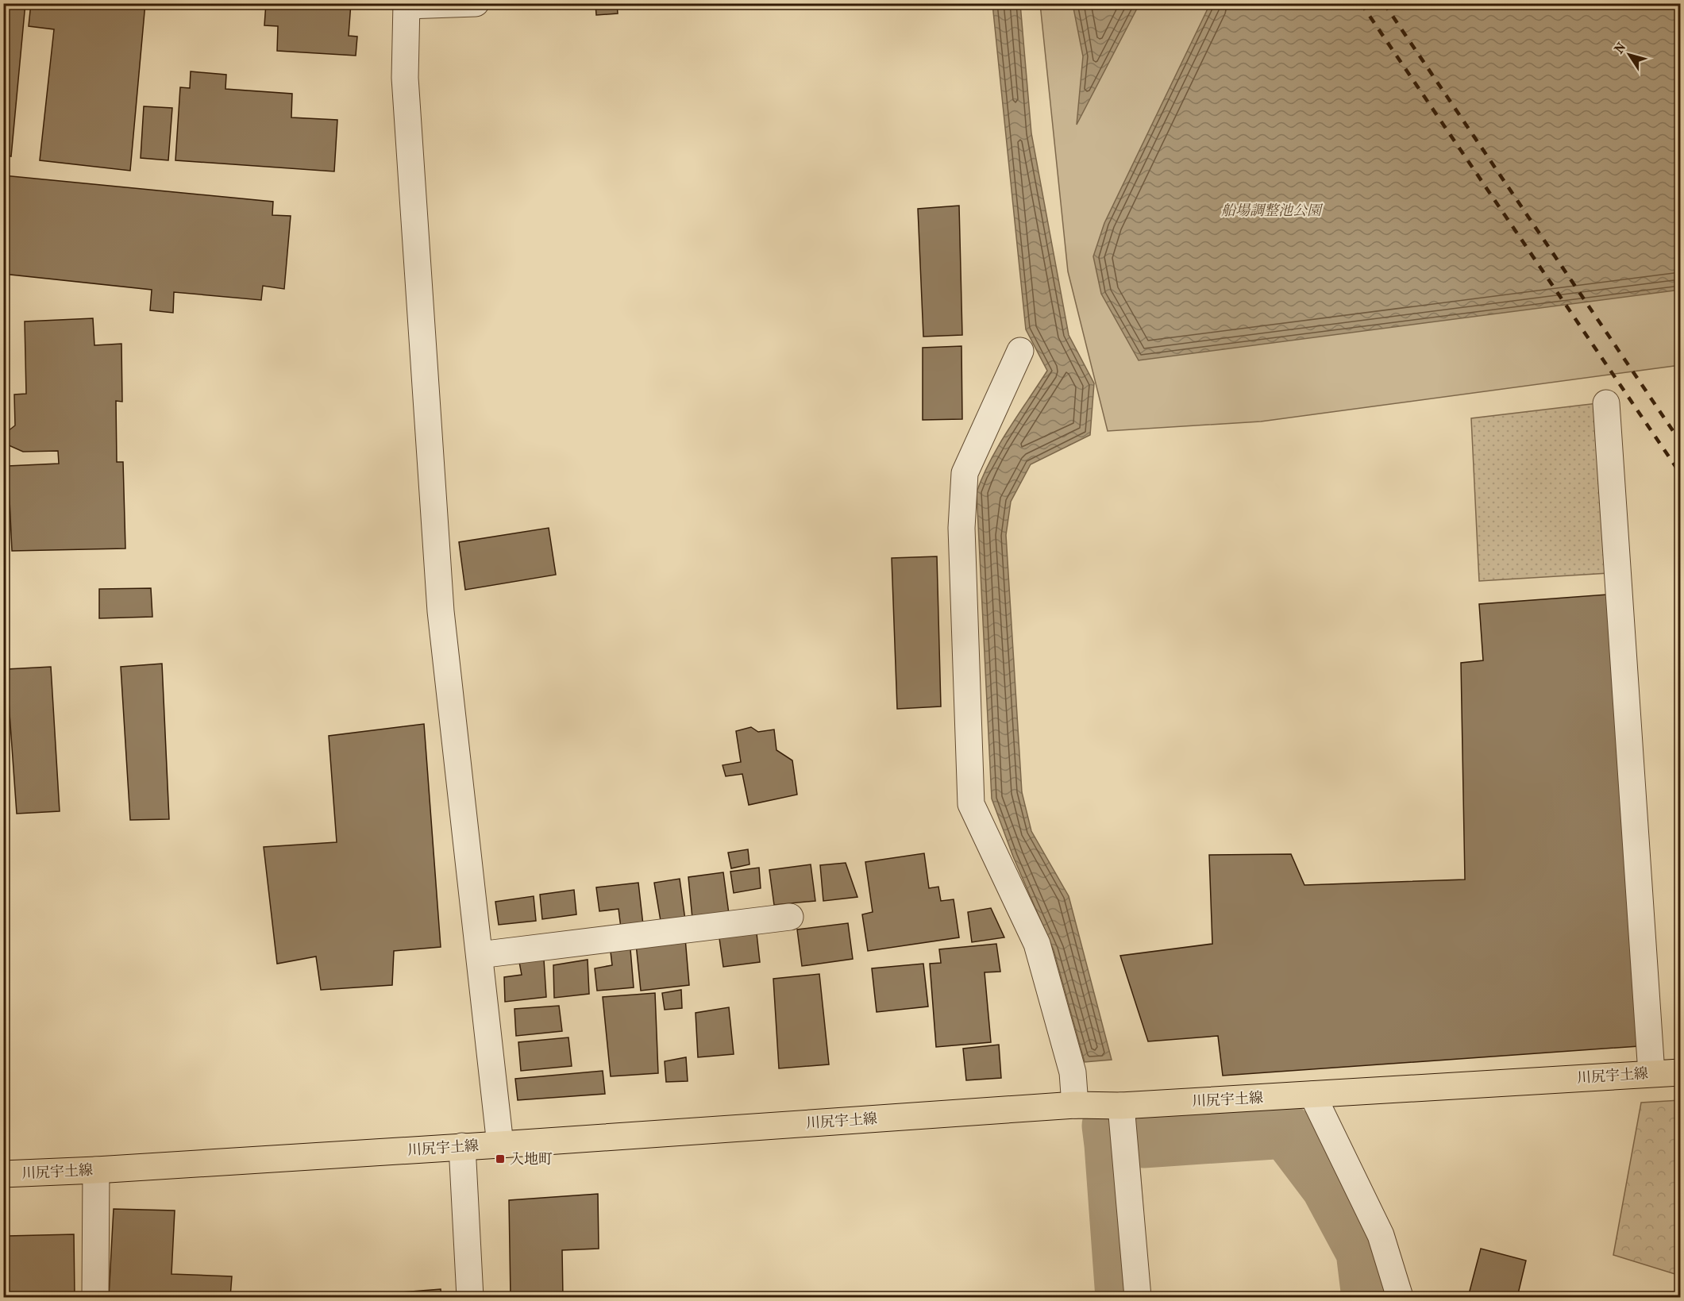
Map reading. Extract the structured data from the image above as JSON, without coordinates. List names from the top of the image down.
{
  "streets": {
    "main road": ["川尻宇土線"]
  },
  "parks": ["船場調整池公園"],
  "places": {
    "transit": ["入地町"]
  },
  "north": "top left"
}
